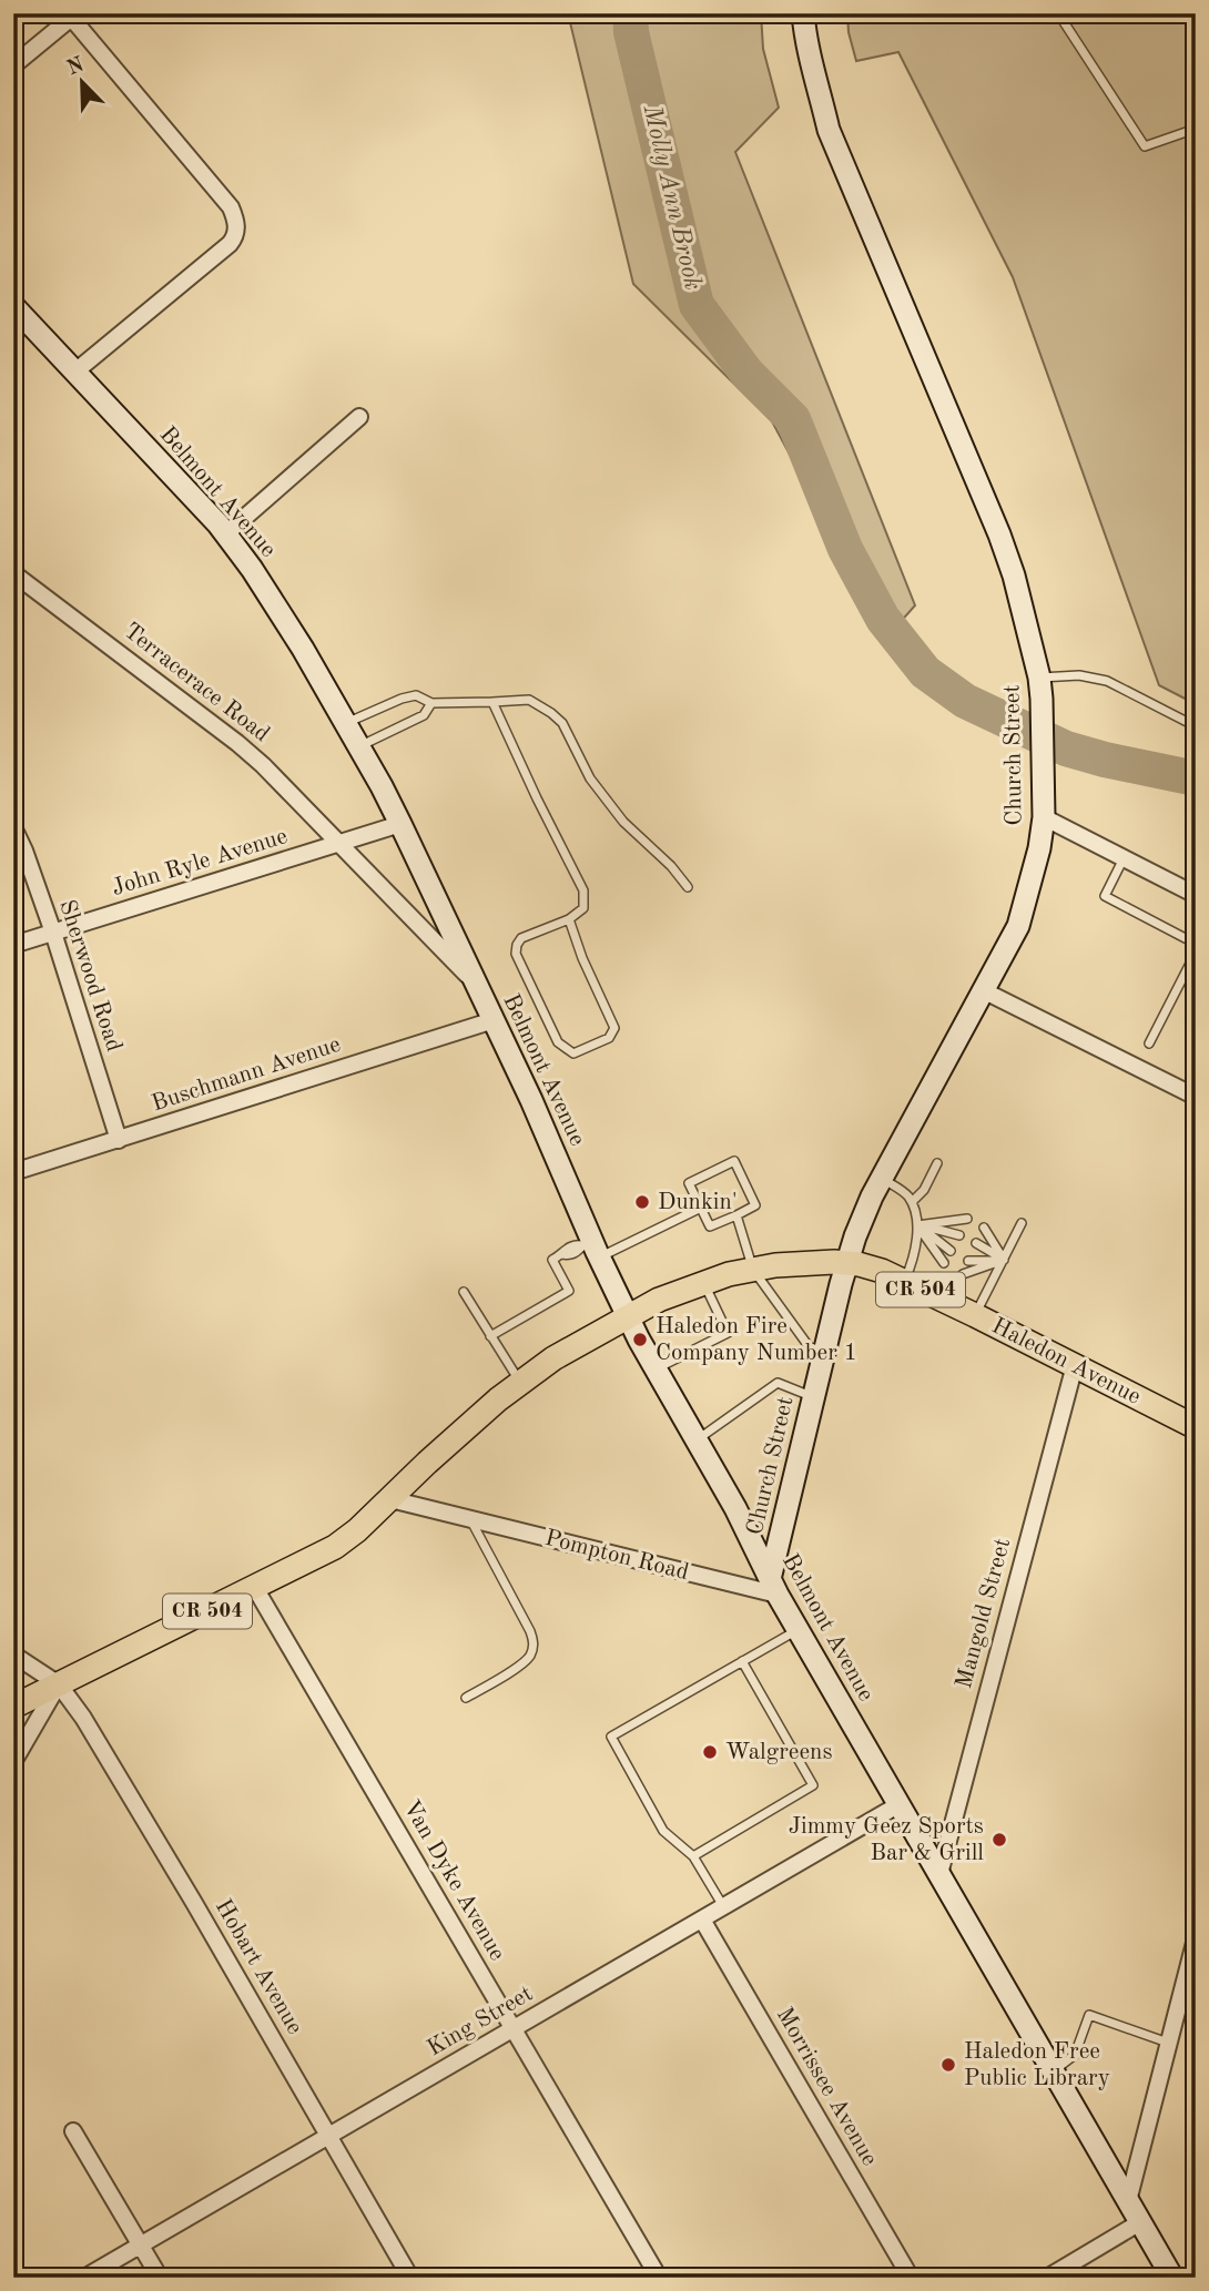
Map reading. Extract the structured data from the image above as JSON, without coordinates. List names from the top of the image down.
{
  "streets": {
    "main road": [
      "Belmont Avenue",
      "Church Street",
      "CR 504",
      "Haledon Avenue"
    ],
    "street": [
      "Terracerace Road",
      "John Ryle Avenue",
      "Sherwood Road",
      "Buschmann Avenue",
      "Pompton Road",
      "Mangold Street",
      "Van Dyke Avenue",
      "Hobart Avenue",
      "King Street",
      "Morrissee Avenue"
    ]
  },
  "crossings": [
    ["Belmont Avenue", "Terracerace Road"],
    ["Belmont Avenue", "Church Street"],
    ["Belmont Avenue", "John Ryle Avenue"],
    ["Belmont Avenue", "Buschmann Avenue"],
    ["Belmont Avenue", "CR 504"],
    ["Belmont Avenue", "Haledon Avenue"],
    ["Belmont Avenue", "Pompton Road"],
    ["Belmont Avenue", "Mangold Street"],
    ["Belmont Avenue", "King Street"],
    ["Terracerace Road", "John Ryle Avenue"],
    ["Church Street", "Haledon Avenue"],
    ["Church Street", "Pompton Road"],
    ["John Ryle Avenue", "Sherwood Road"],
    ["Sherwood Road", "Buschmann Avenue"],
    ["CR 504", "Haledon Avenue"],
    ["CR 504", "Pompton Road"],
    ["CR 504", "Van Dyke Avenue"],
    ["CR 504", "Hobart Avenue"],
    ["Haledon Avenue", "Mangold Street"],
    ["Van Dyke Avenue", "King Street"],
    ["Hobart Avenue", "King Street"],
    ["King Street", "Morrissee Avenue"]
  ],
  "water": ["Molly Ann Brook"],
  "places": [
    "Dunkin'",
    "Haledon Fire Company Number 1",
    "Walgreens",
    "Jimmy Geez Sports Bar & Grill",
    "Haledon Free Public Library"
  ],
  "north": "top left"
}
